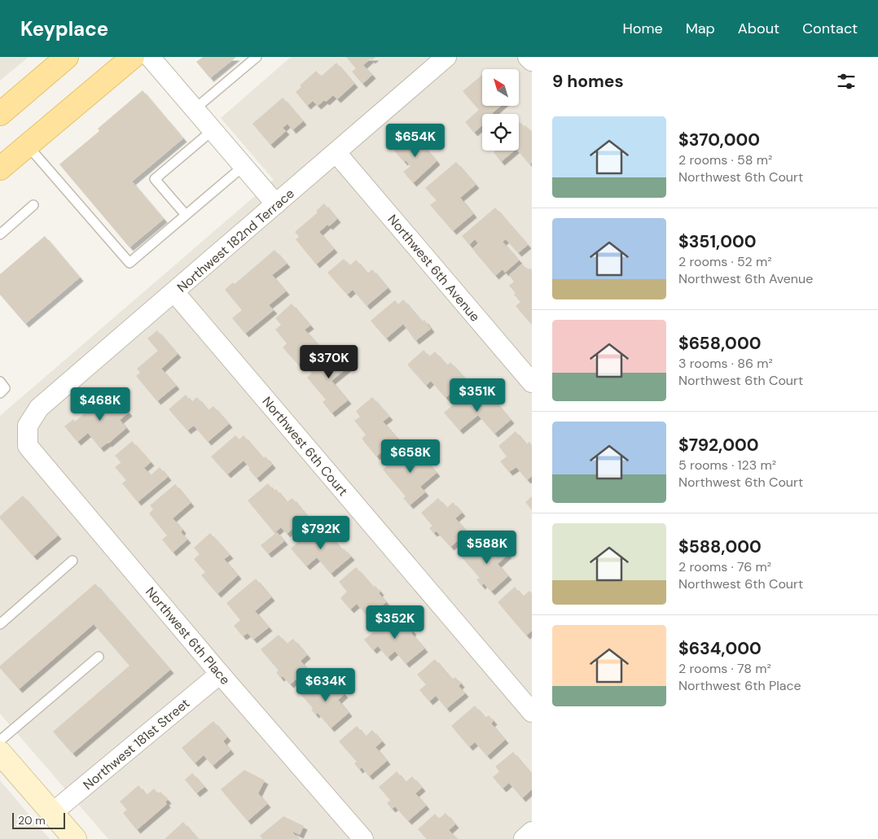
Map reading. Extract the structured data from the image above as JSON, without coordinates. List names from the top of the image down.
{
  "streets": {
    "street": [
      "Northwest 182nd Terrace",
      "Northwest 6th Avenue",
      "Northwest 6th Court",
      "Northwest 6th Place",
      "Northwest 181st Street"
    ]
  },
  "crossings": [
    ["Northwest 182nd Terrace", "Northwest 6th Avenue"],
    ["Northwest 182nd Terrace", "Northwest 6th Court"],
    ["Northwest 182nd Terrace", "Northwest 6th Place"],
    ["Northwest 6th Place", "Northwest 181st Street"]
  ],
  "scale_bar": "20 m",
  "north": "top left",
  "page": {
    "header": "Keyplace",
    "nav": [
      "Home",
      "Map",
      "About",
      "Contact"
    ],
    "heading": "9 homes",
    "list": [
      {
        "name": "$370,000",
        "note": "2 rooms · 58 m² · Northwest 6th Court"
      },
      {
        "name": "$351,000",
        "note": "2 rooms · 52 m² · Northwest 6th Avenue"
      },
      {
        "name": "$658,000",
        "note": "3 rooms · 86 m² · Northwest 6th Court"
      },
      {
        "name": "$792,000",
        "note": "5 rooms · 123 m² · Northwest 6th Court"
      },
      {
        "name": "$588,000",
        "note": "2 rooms · 76 m² · Northwest 6th Court"
      },
      {
        "name": "$634,000",
        "note": "2 rooms · 78 m² · Northwest 6th Place"
      }
    ],
    "price": [
      "$654K",
      "$370K",
      "$351K",
      "$468K",
      "$658K",
      "$792K",
      "$588K",
      "$352K",
      "$634K"
    ],
    "scale": "20 m"
  }
}
